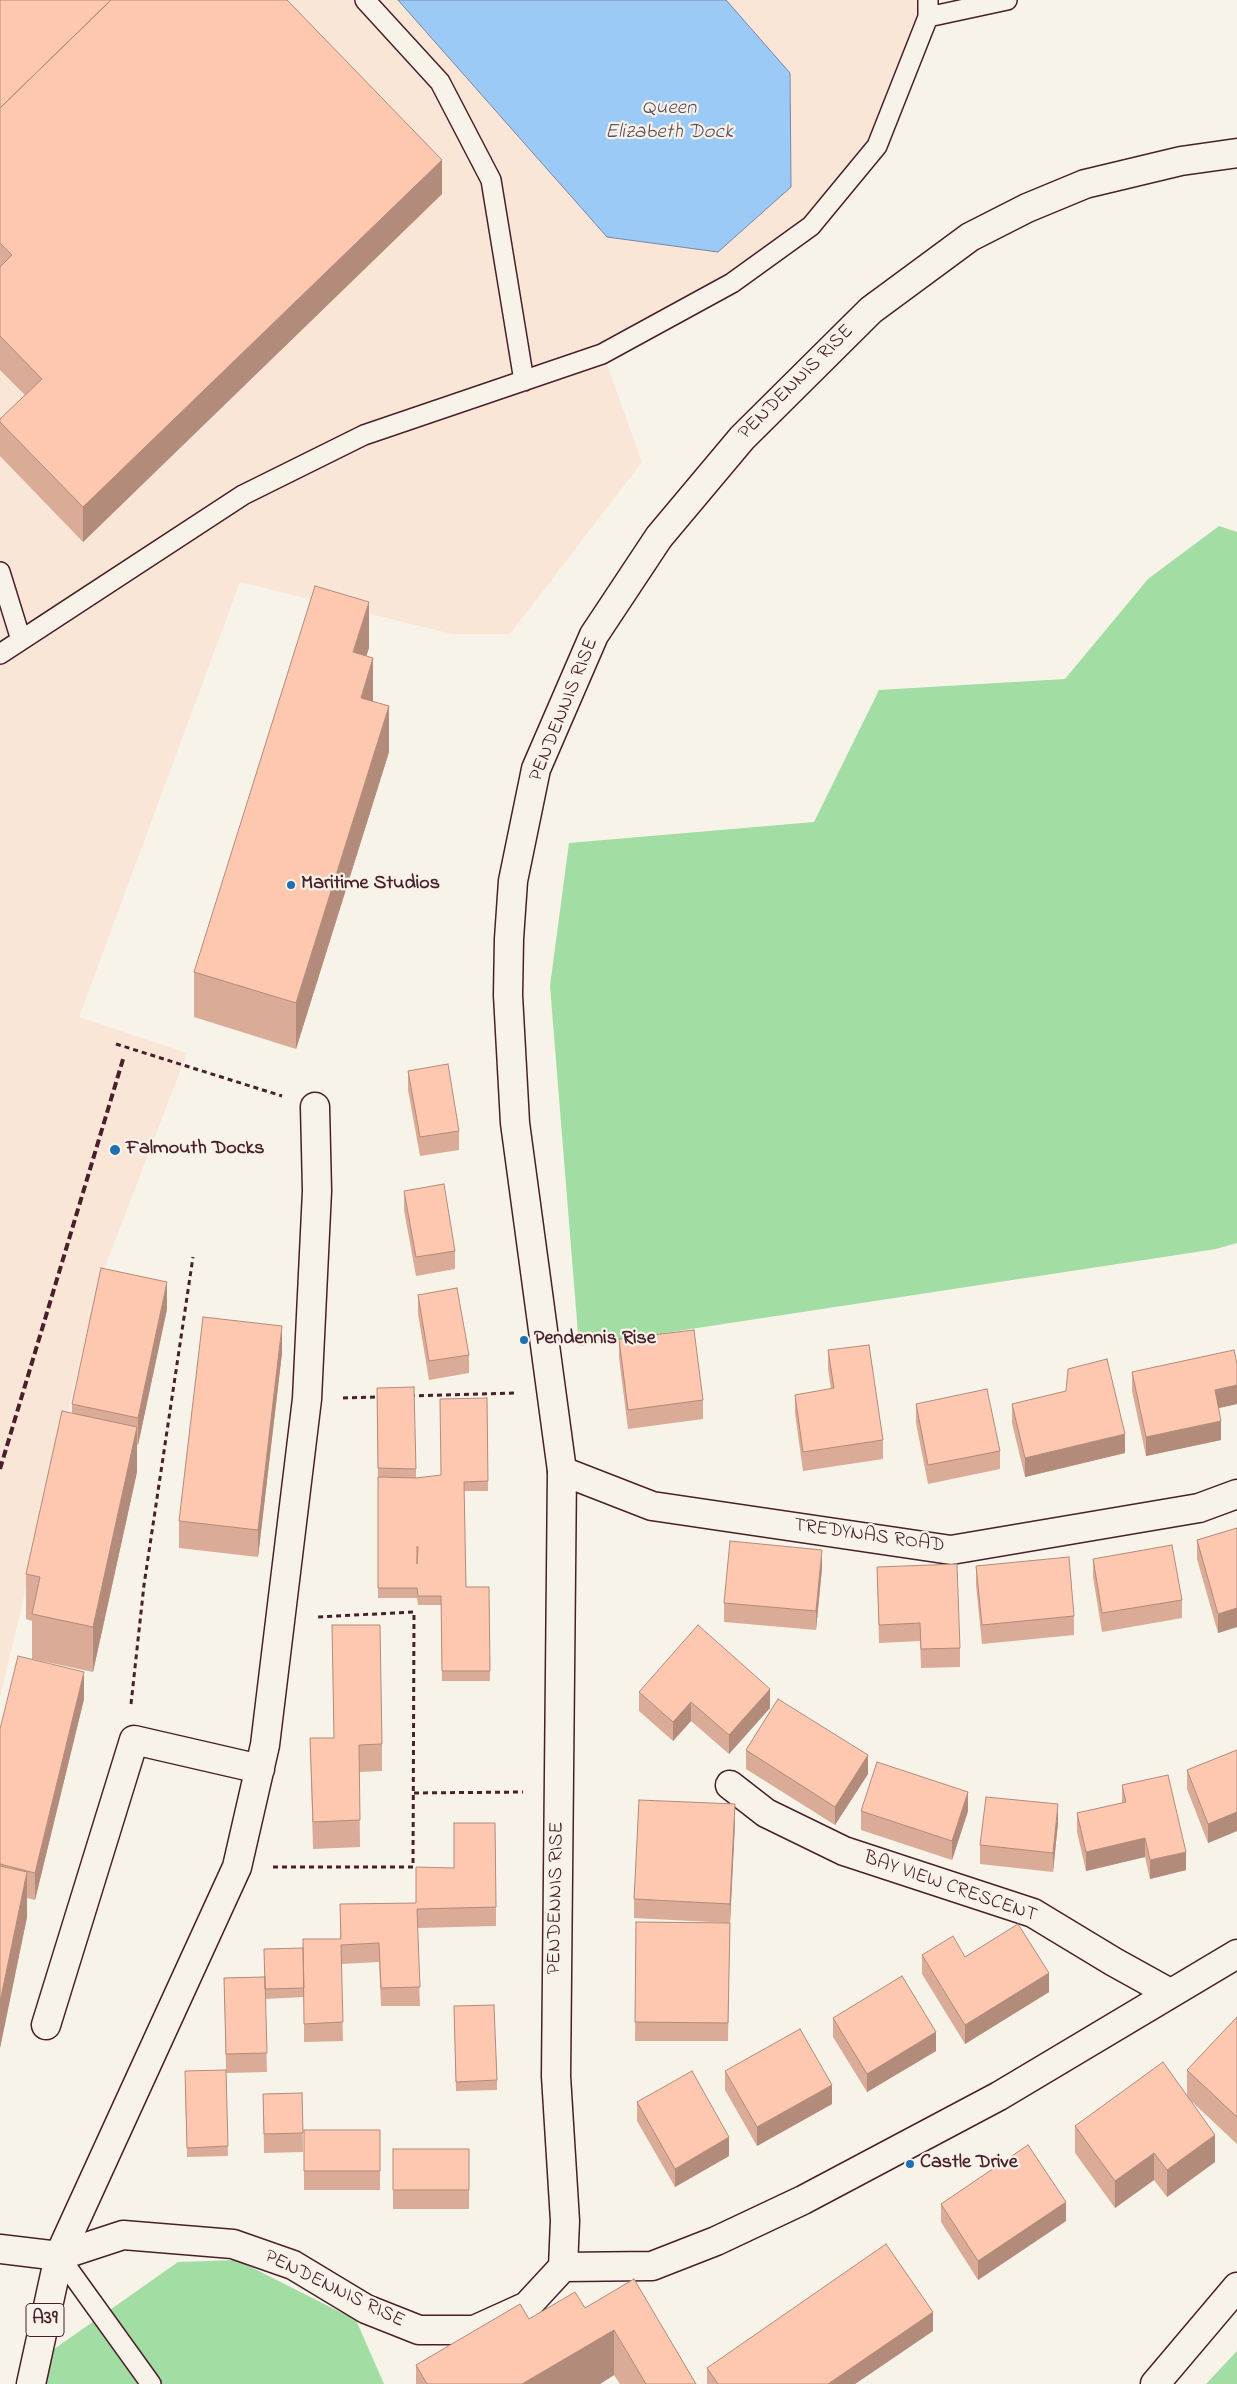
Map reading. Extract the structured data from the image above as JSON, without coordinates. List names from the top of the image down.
{
  "streets": {
    "street": [
      "PENDENNIS RISE",
      "TREDYNAS ROAD",
      "BAY VIEW CRESCENT",
      "A39"
    ]
  },
  "crossings": [
    ["PENDENNIS RISE", "TREDYNAS ROAD"],
    ["PENDENNIS RISE", "A39"]
  ],
  "water": ["Queen Elizabeth Dock"],
  "places": [
    "Maritime Studios",
    "Falmouth Docks",
    "Pendennis Rise",
    "Castle Drive"
  ]
}
